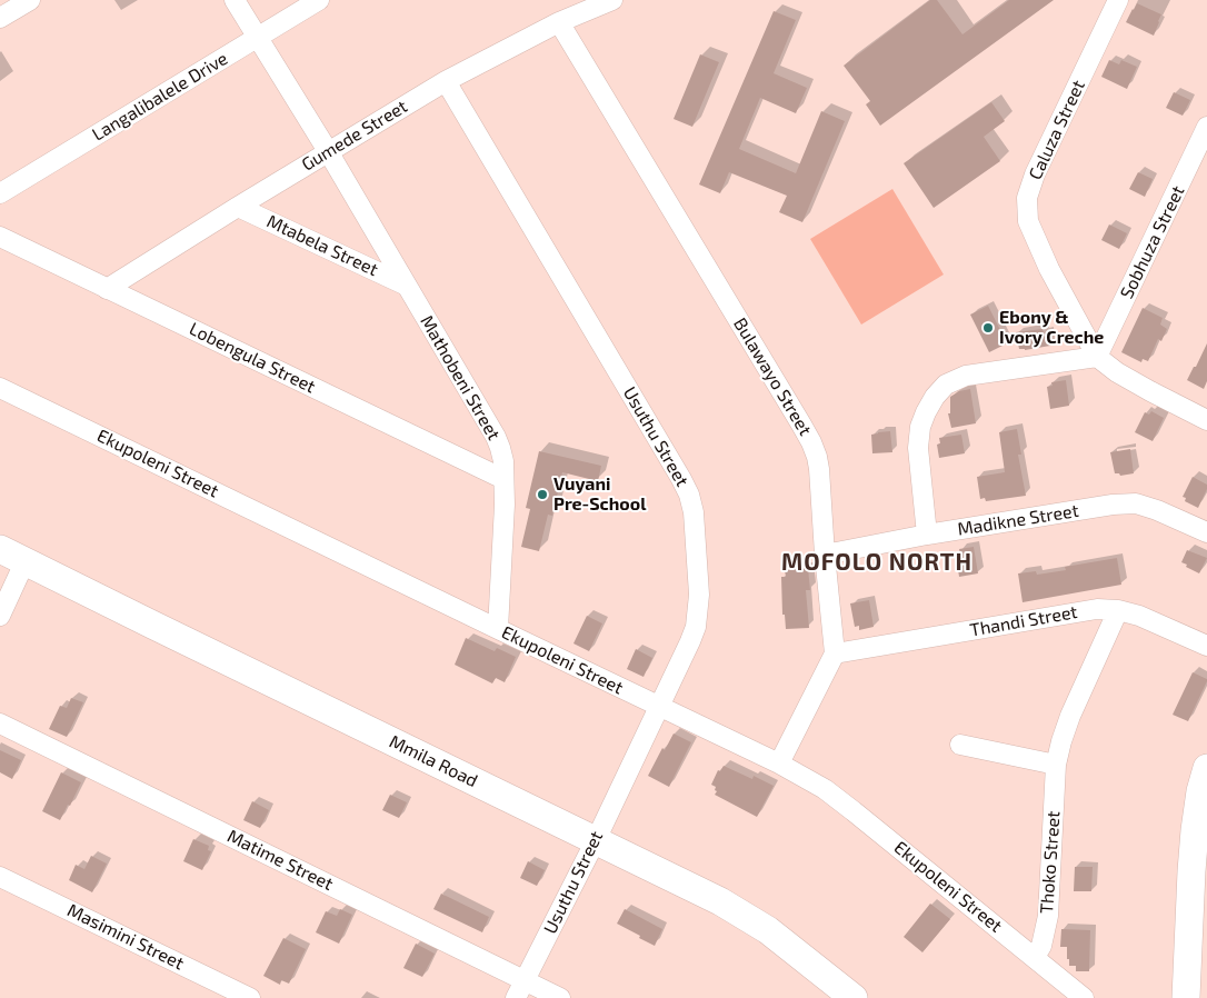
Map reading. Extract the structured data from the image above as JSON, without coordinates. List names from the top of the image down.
{
  "streets": {
    "main road": ["Mmila Road"],
    "street": [
      "Langalibalele Drive",
      "Caluza Street",
      "Gumede Street",
      "Sobhuza Street",
      "Mtabela Street",
      "Lobengula Street",
      "Bulawayo Street",
      "Mathobeni Street",
      "Usuthu Street",
      "Ekupoleni Street",
      "Madikne Street",
      "Thandi Street",
      "Matime Street",
      "Thoko Street",
      "Masimini Street"
    ]
  },
  "crossings": [
    ["Langalibalele Drive", "Mathobeni Street"],
    ["Caluza Street", "Sobhuza Street"],
    ["Gumede Street", "Mtabela Street"],
    ["Gumede Street", "Lobengula Street"],
    ["Gumede Street", "Bulawayo Street"],
    ["Gumede Street", "Mathobeni Street"],
    ["Gumede Street", "Usuthu Street"],
    ["Mtabela Street", "Mathobeni Street"],
    ["Lobengula Street", "Mathobeni Street"],
    ["Bulawayo Street", "Madikne Street"],
    ["Bulawayo Street", "Thandi Street"],
    ["Mathobeni Street", "Ekupoleni Street"],
    ["Usuthu Street", "Ekupoleni Street"],
    ["Usuthu Street", "Mmila Road"],
    ["Usuthu Street", "Matime Street"],
    ["Ekupoleni Street", "Thoko Street"],
    ["Thandi Street", "Thoko Street"]
  ],
  "districts": ["MOFOLO NORTH"],
  "places": ["Ebony & Ivory Creche", "Vuyani Pre-School"]
}
